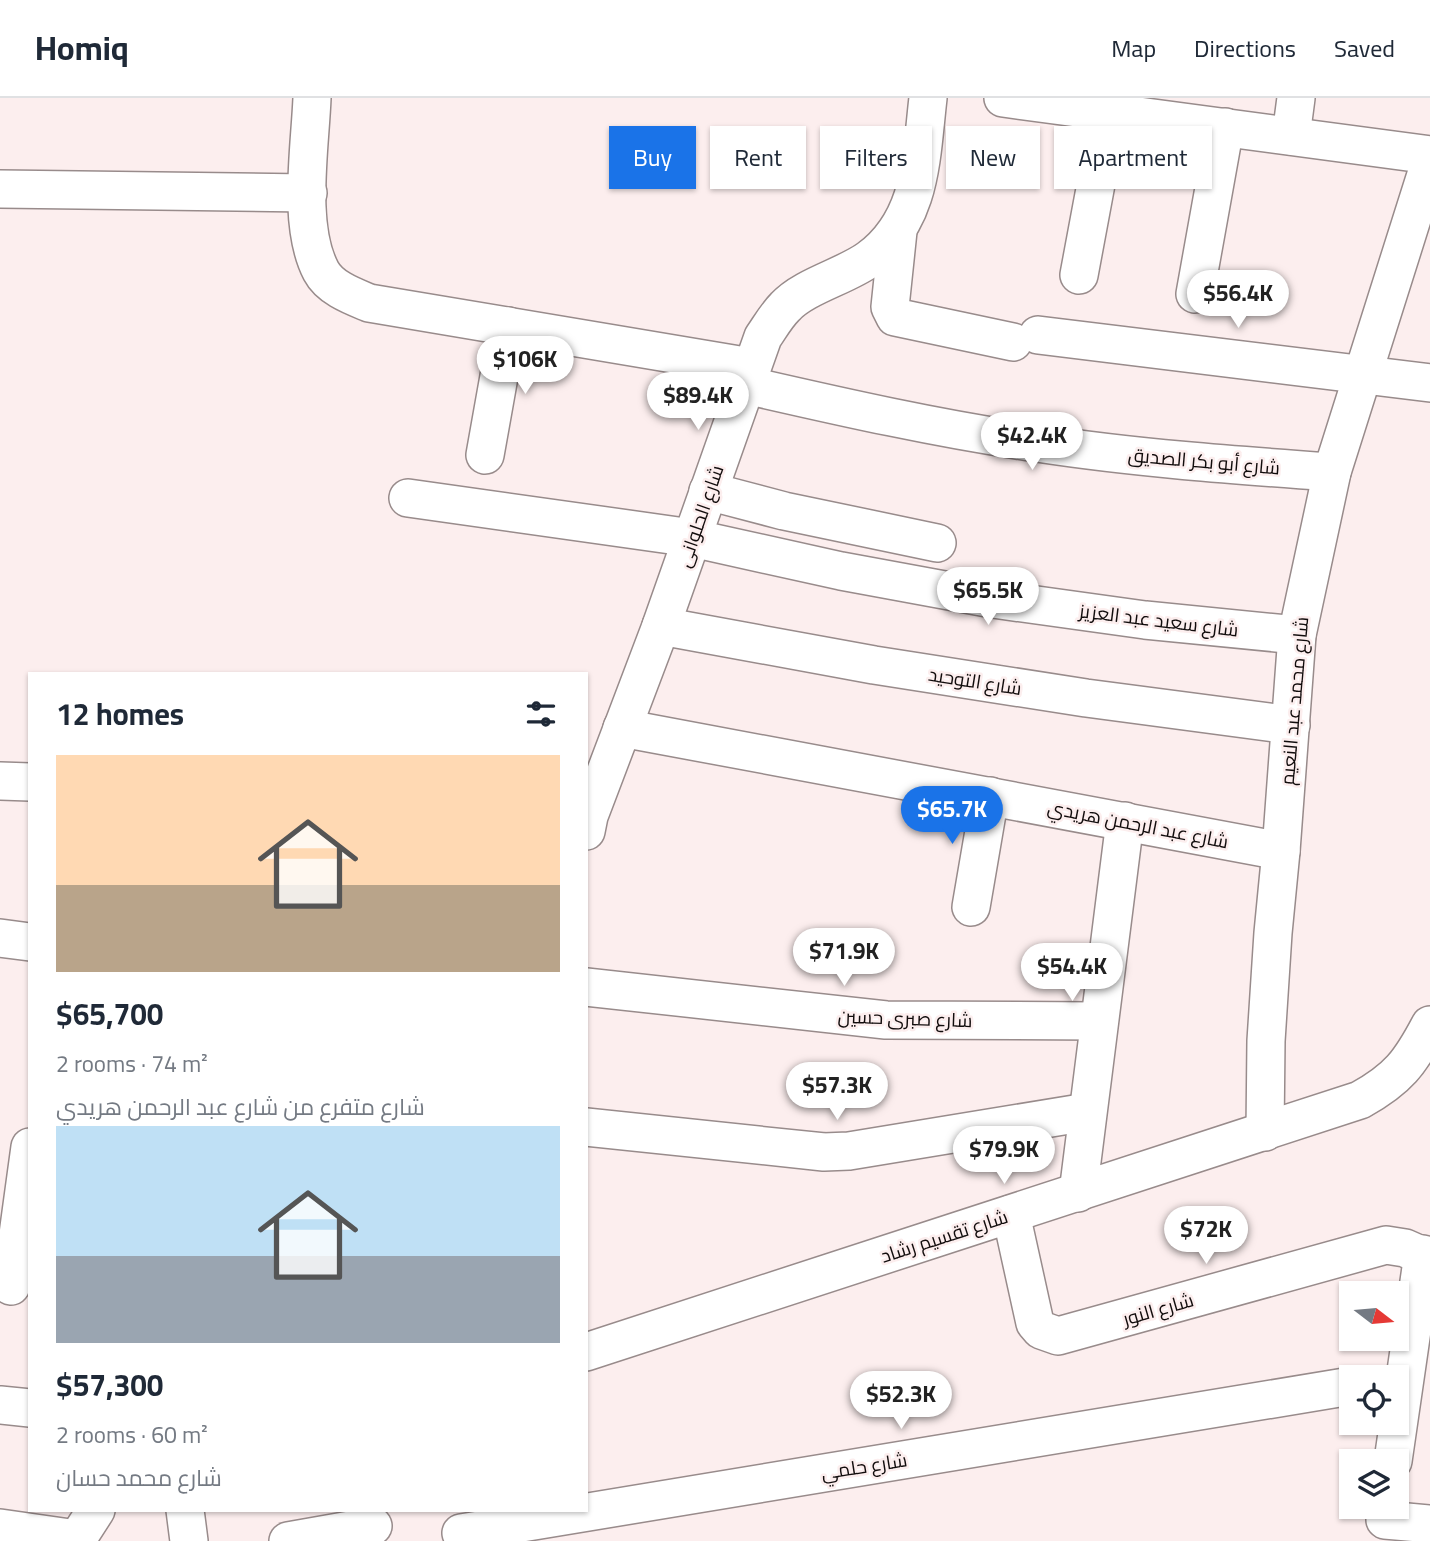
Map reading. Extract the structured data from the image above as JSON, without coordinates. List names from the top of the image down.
{
  "streets": {
    "street": [
      "شارع أبو بكر الصديق",
      "شارع الحلوانى",
      "شارع سعيد عبد العزيز",
      "شارع التوحيد",
      "شارع محمد عبد النعيم",
      "شارع عبد الرحمن هريدي",
      "شارع صبرى حسين",
      "شارع تقسيم رشاد",
      "شارع النور",
      "شارع حلمي"
    ]
  },
  "crossings": [
    ["شارع أبو بكر الصديق", "شارع الحلوانى"],
    ["شارع أبو بكر الصديق", "شارع محمد عبد النعيم"],
    ["شارع الحلوانى", "شارع سعيد عبد العزيز"],
    ["شارع الحلوانى", "شارع التوحيد"],
    ["شارع الحلوانى", "شارع عبد الرحمن هريدي"],
    ["شارع سعيد عبد العزيز", "شارع محمد عبد النعيم"],
    ["شارع التوحيد", "شارع محمد عبد النعيم"],
    ["شارع محمد عبد النعيم", "شارع عبد الرحمن هريدي"],
    ["شارع محمد عبد النعيم", "شارع تقسيم رشاد"],
    ["شارع تقسيم رشاد", "شارع النور"]
  ],
  "north": "right",
  "page": {
    "header": "Homiq",
    "nav": ["Map", "Directions", "Saved"],
    "chip": [
      "Buy",
      "Rent",
      "Filters",
      "New",
      "Apartment"
    ],
    "price": [
      "$56.4K",
      "$106K",
      "$89.4K",
      "$42.4K",
      "$65.5K",
      "$65.7K",
      "$71.9K",
      "$54.4K",
      "$57.3K",
      "$79.9K",
      "$72K",
      "$52.3K"
    ],
    "heading": "12 homes",
    "list": [
      {
        "name": "$65,700",
        "note": "2 rooms · 74 m² · شارع متفرع من شارع عبد الرحمن هريدي"
      },
      {
        "name": "$57,300",
        "note": "2 rooms · 60 m² · شارع محمد حسان"
      }
    ]
  }
}
